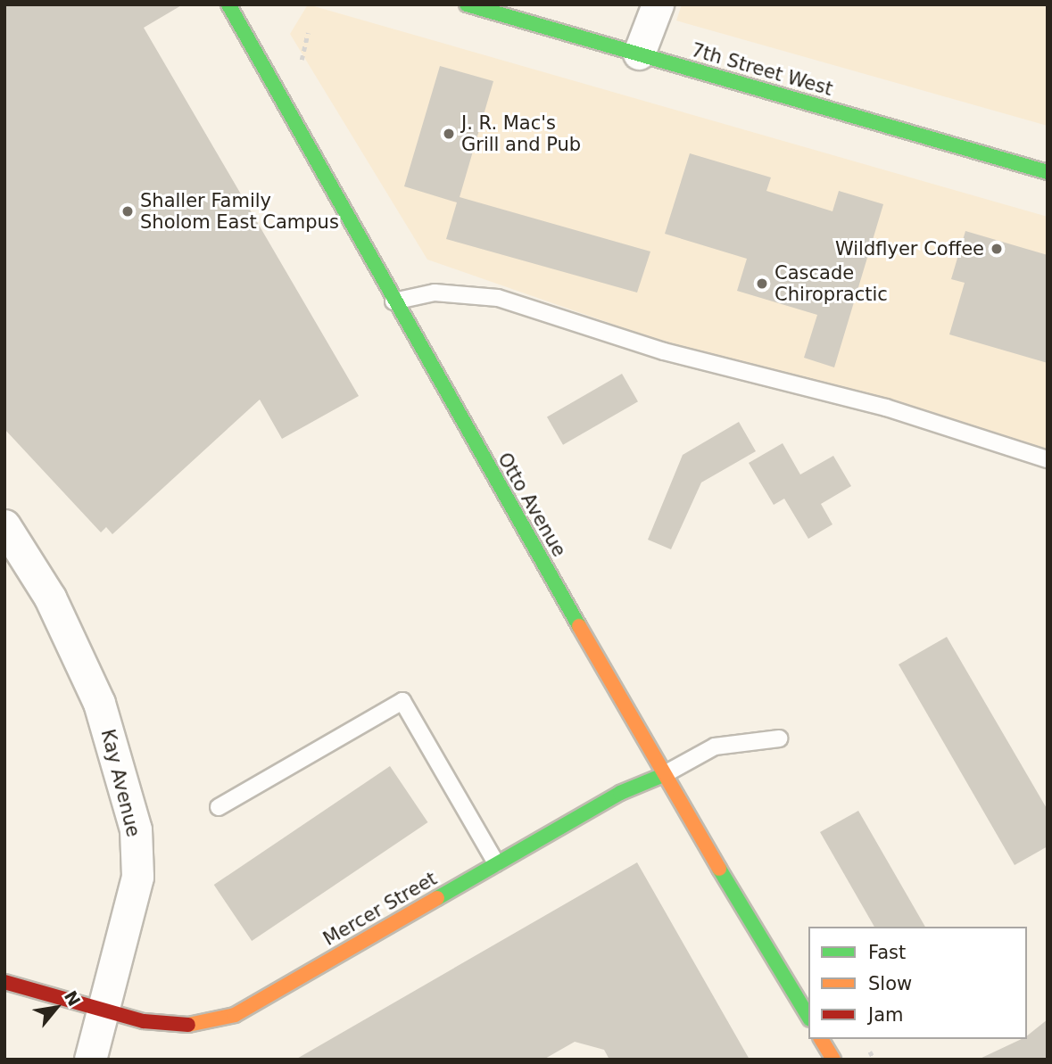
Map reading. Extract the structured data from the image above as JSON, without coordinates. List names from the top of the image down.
{
  "streets": {
    "street": [
      "7th Street West",
      "Otto Avenue",
      "Kay Avenue",
      "Mercer Street"
    ]
  },
  "crossings": [
    ["Otto Avenue", "Mercer Street"],
    ["Kay Avenue", "Mercer Street"]
  ],
  "places": [
    "J. R. Mac's Grill and Pub",
    "Shaller Family Sholom East Campus",
    "Wildflyer Coffee",
    "Cascade Chiropractic"
  ],
  "legend": ["Fast", "Slow", "Jam"],
  "north": "top right"
}
